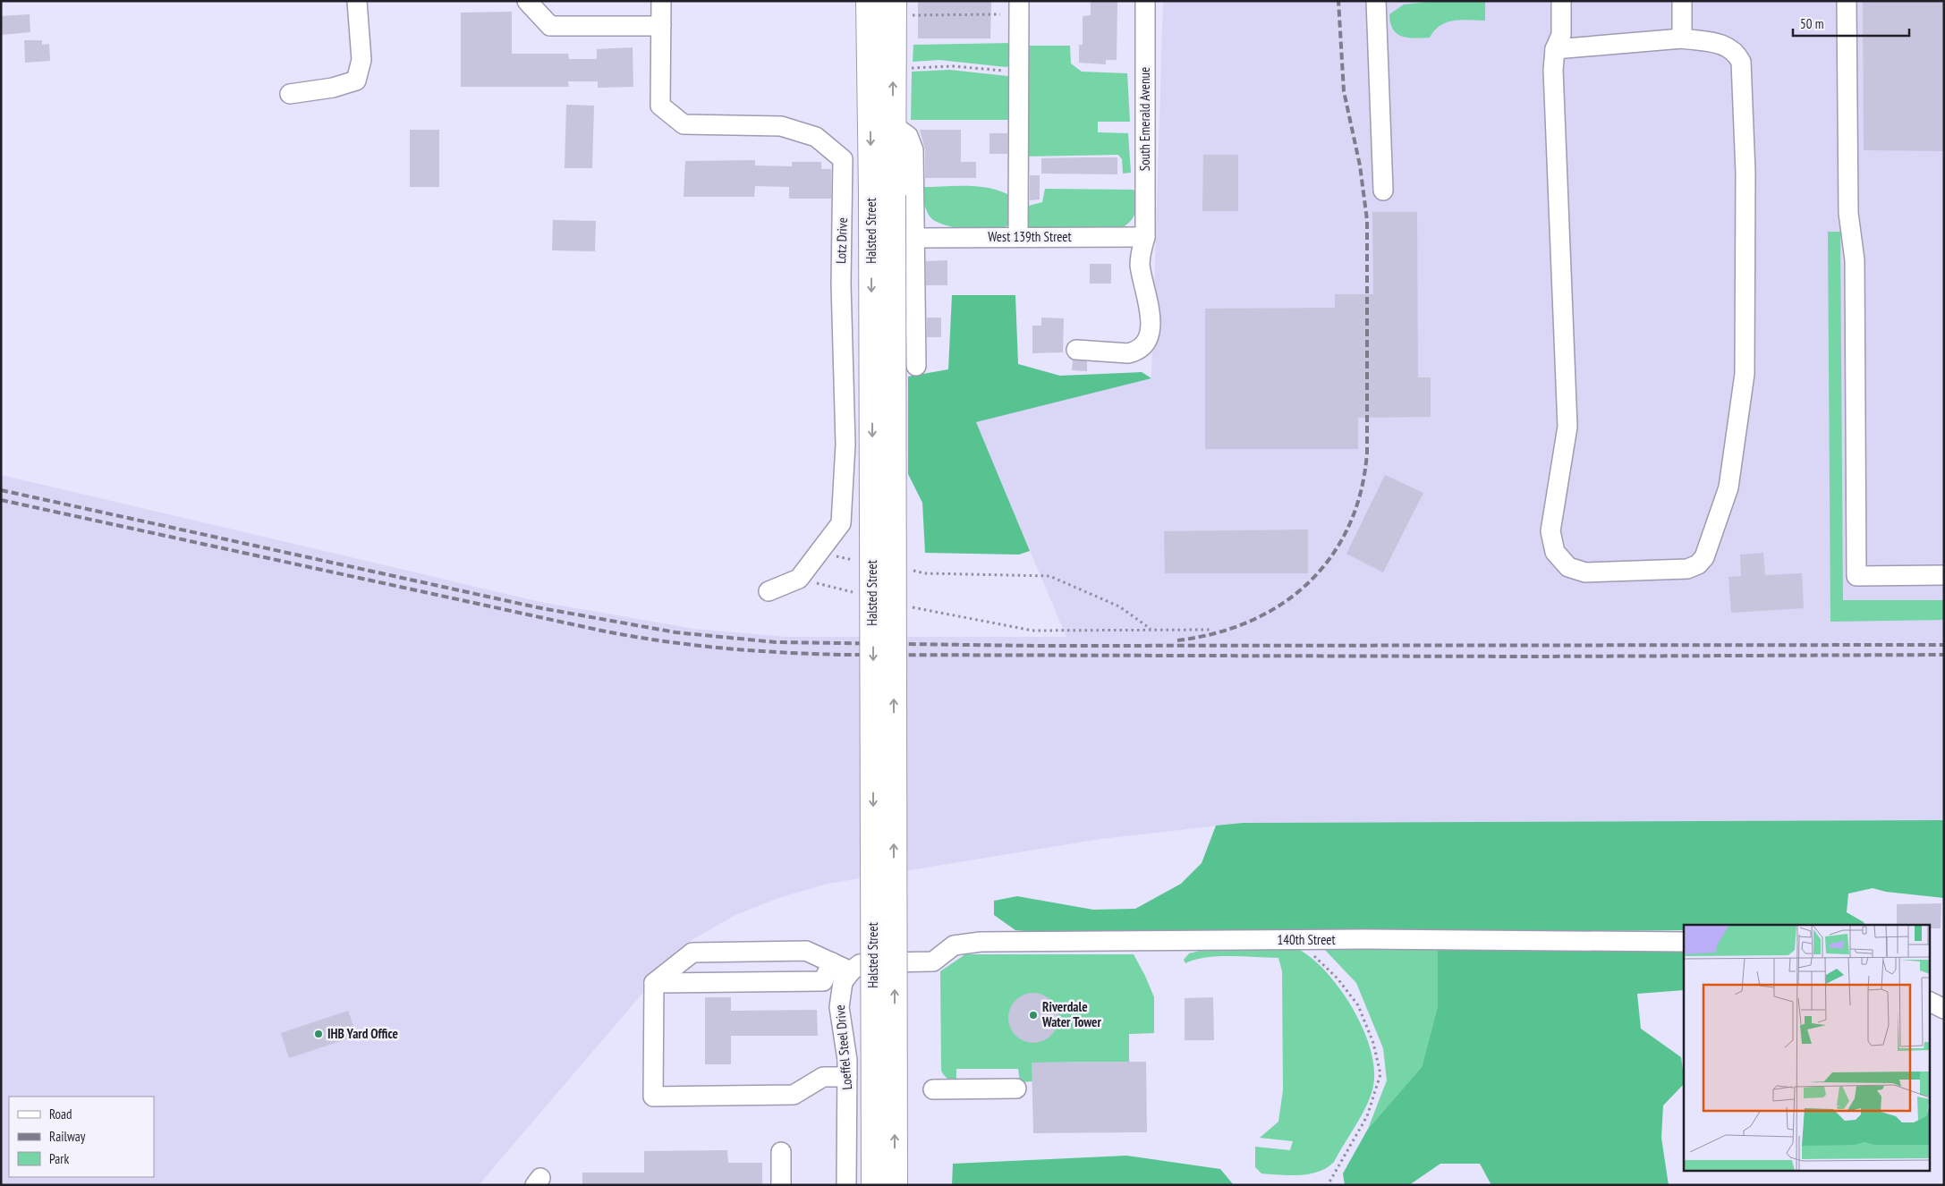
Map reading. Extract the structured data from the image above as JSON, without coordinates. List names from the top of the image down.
{
  "streets": {
    "main road": ["Halsted Street"],
    "street": [
      "South Emerald Avenue",
      "West 139th Street",
      "Lotz Drive",
      "140th Street",
      "Loeffel Steel Drive"
    ]
  },
  "crossings": [
    ["South Emerald Avenue", "West 139th Street"],
    ["140th Street", "Loeffel Steel Drive"]
  ],
  "places": ["Riverdale Water Tower", "IHB Yard Office"],
  "legend": ["Road", "Railway", "Park"],
  "scale_bar": "50 m"
}
